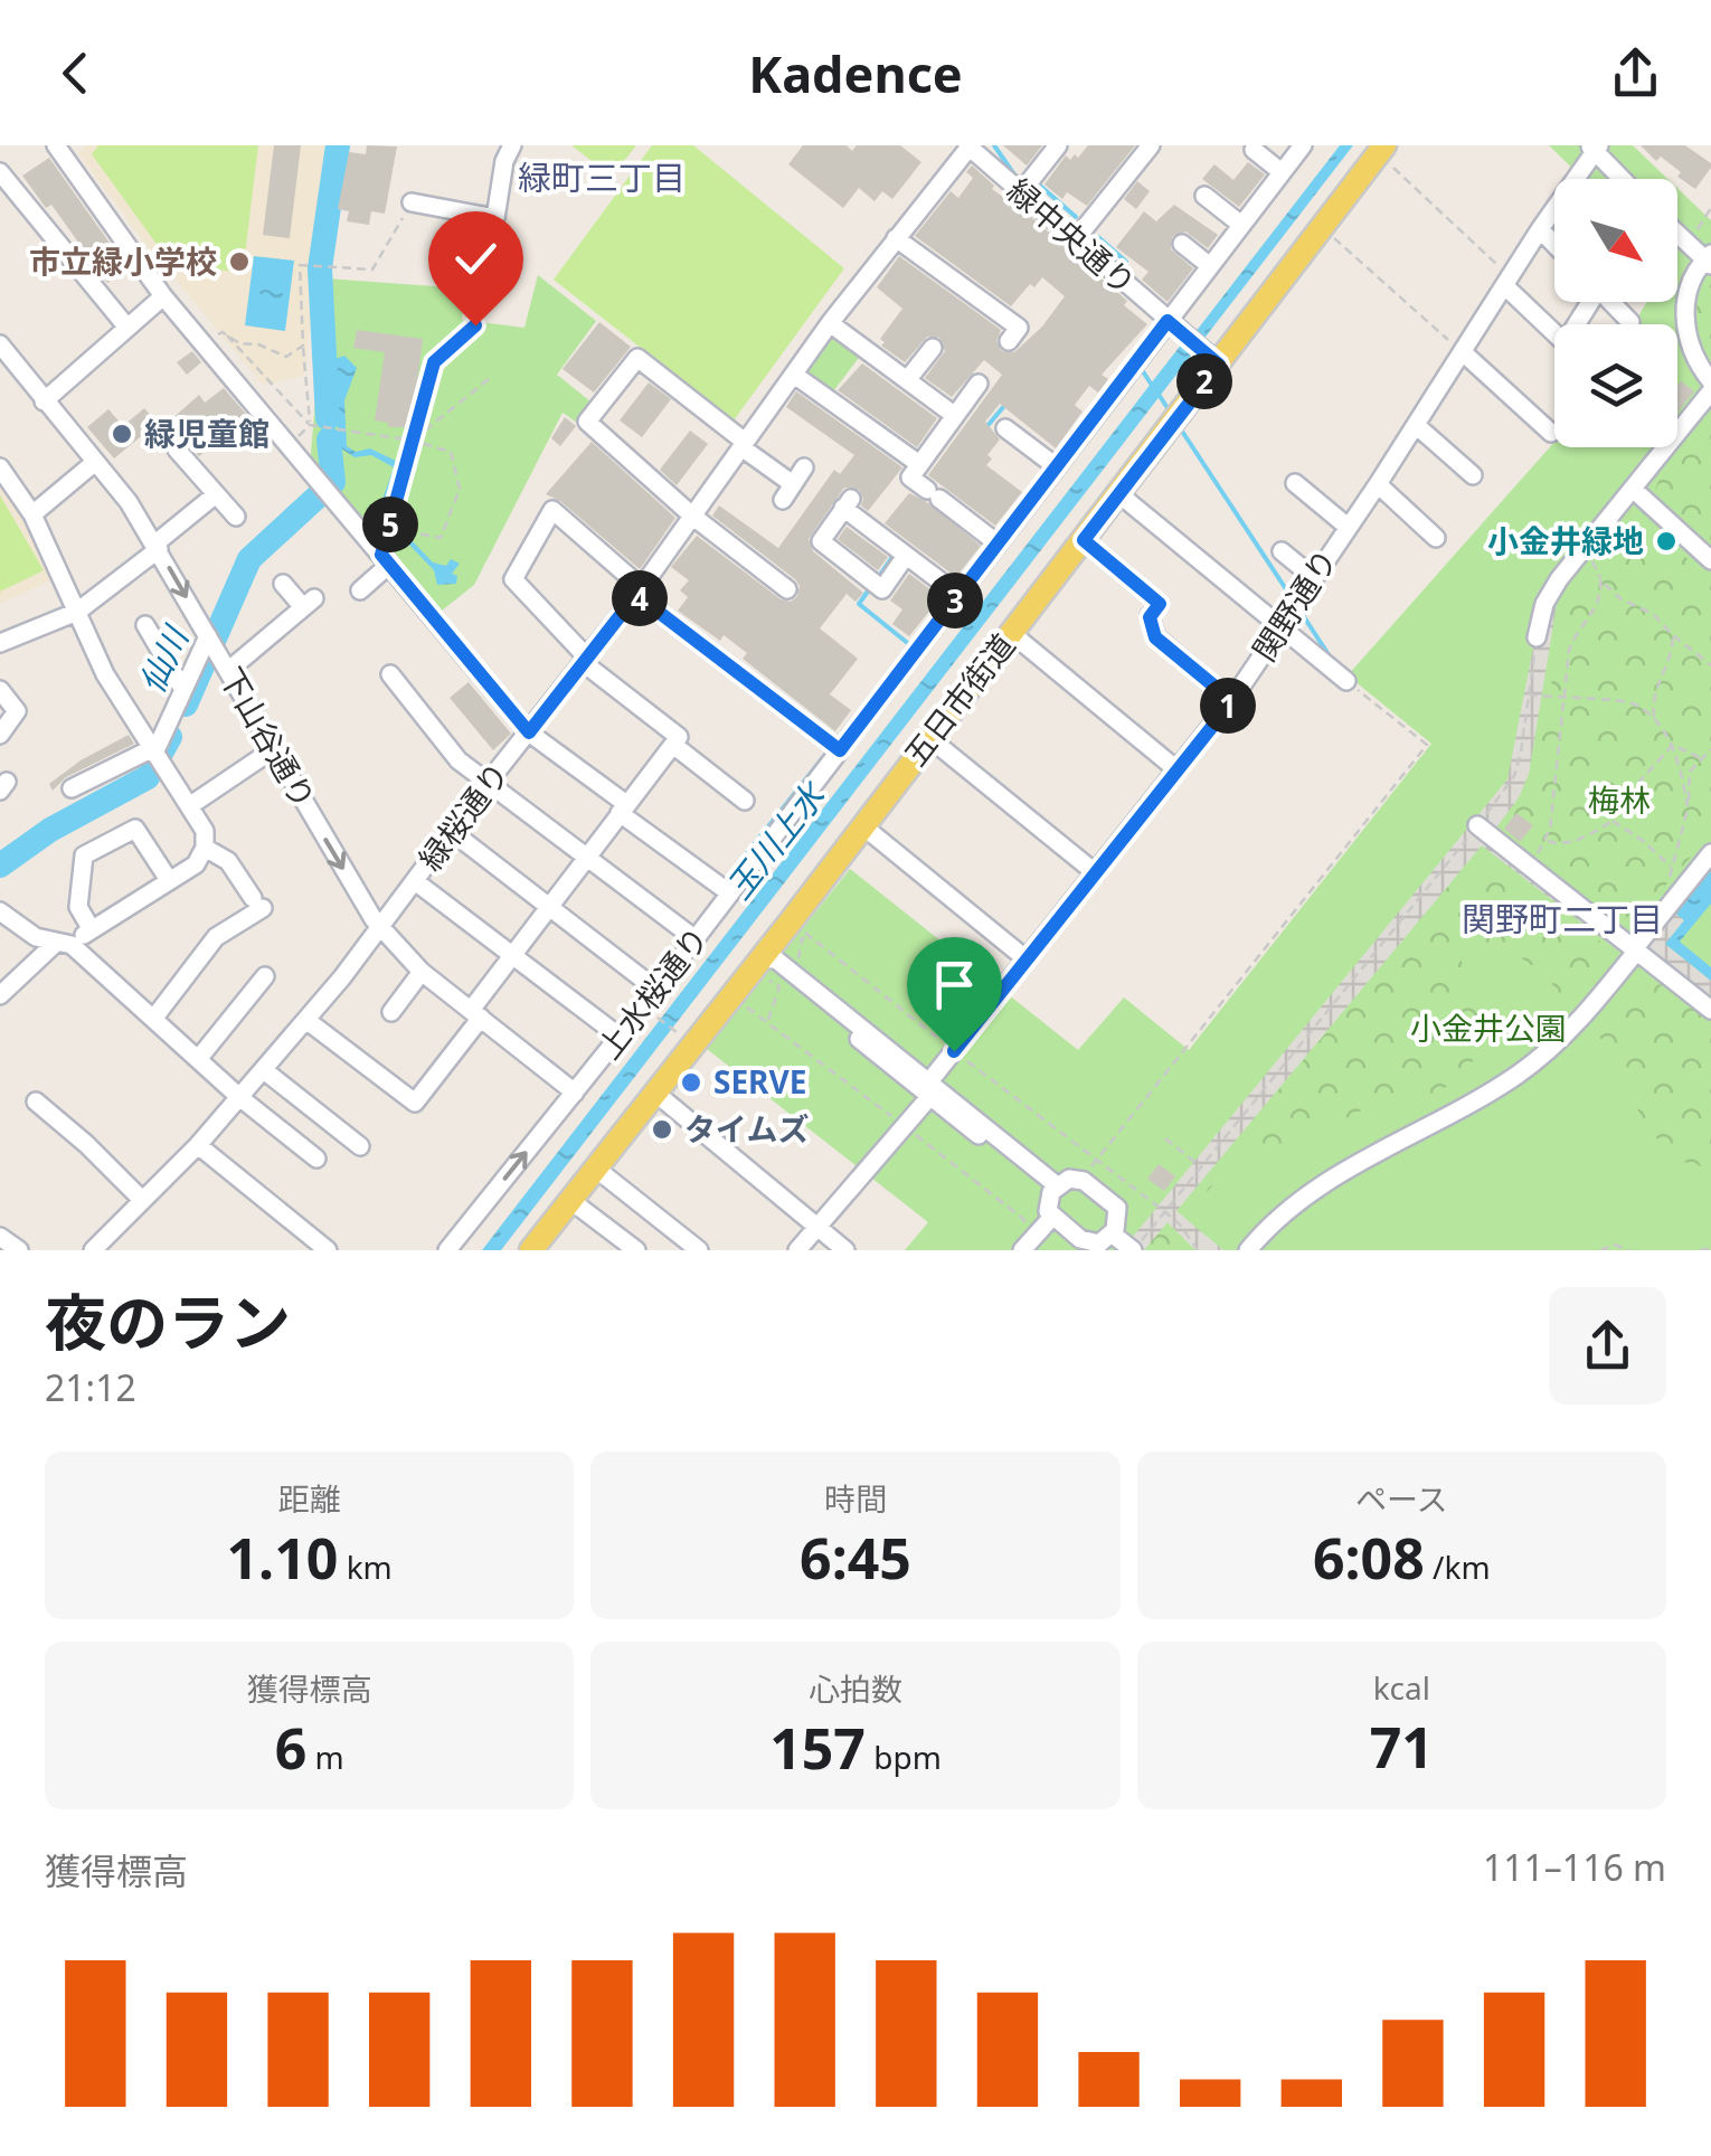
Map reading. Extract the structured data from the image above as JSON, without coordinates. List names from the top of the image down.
{
  "streets": {
    "main road": ["五日市街道"],
    "street": [
      "緑中央通り",
      "関野通り",
      "下山谷通り",
      "緑桜通り",
      "上水桜通り"
    ]
  },
  "crossings": [
    ["緑中央通り", "五日市街道"],
    ["緑中央通り", "緑桜通り"],
    ["緑中央通り", "上水桜通り"],
    ["下山谷通り", "緑桜通り"],
    ["下山谷通り", "上水桜通り"]
  ],
  "districts": ["緑町三丁目", "関野町二丁目"],
  "water": ["仙川", "玉川上水"],
  "parks": ["梅林", "小金井公園"],
  "places": [
    "市立緑小学校",
    "緑児童館",
    "小金井緑地",
    "SERVE",
    "タイムズ"
  ],
  "north": "bottom right",
  "page": {
    "header": "Kadence",
    "pins": [
      "2",
      "5",
      "4",
      "3",
      "1"
    ],
    "heading": ["夜のラン", "21:12"],
    "stats": [
      ["距離", "1.10 km"],
      ["時間", "6:45"],
      ["ペース", "6:08 /km"],
      ["獲得標高", "6 m"],
      ["心拍数", "157 bpm"],
      ["kcal", "71"]
    ],
    "chart": ["獲得標高", "111–116 m"]
  }
}
